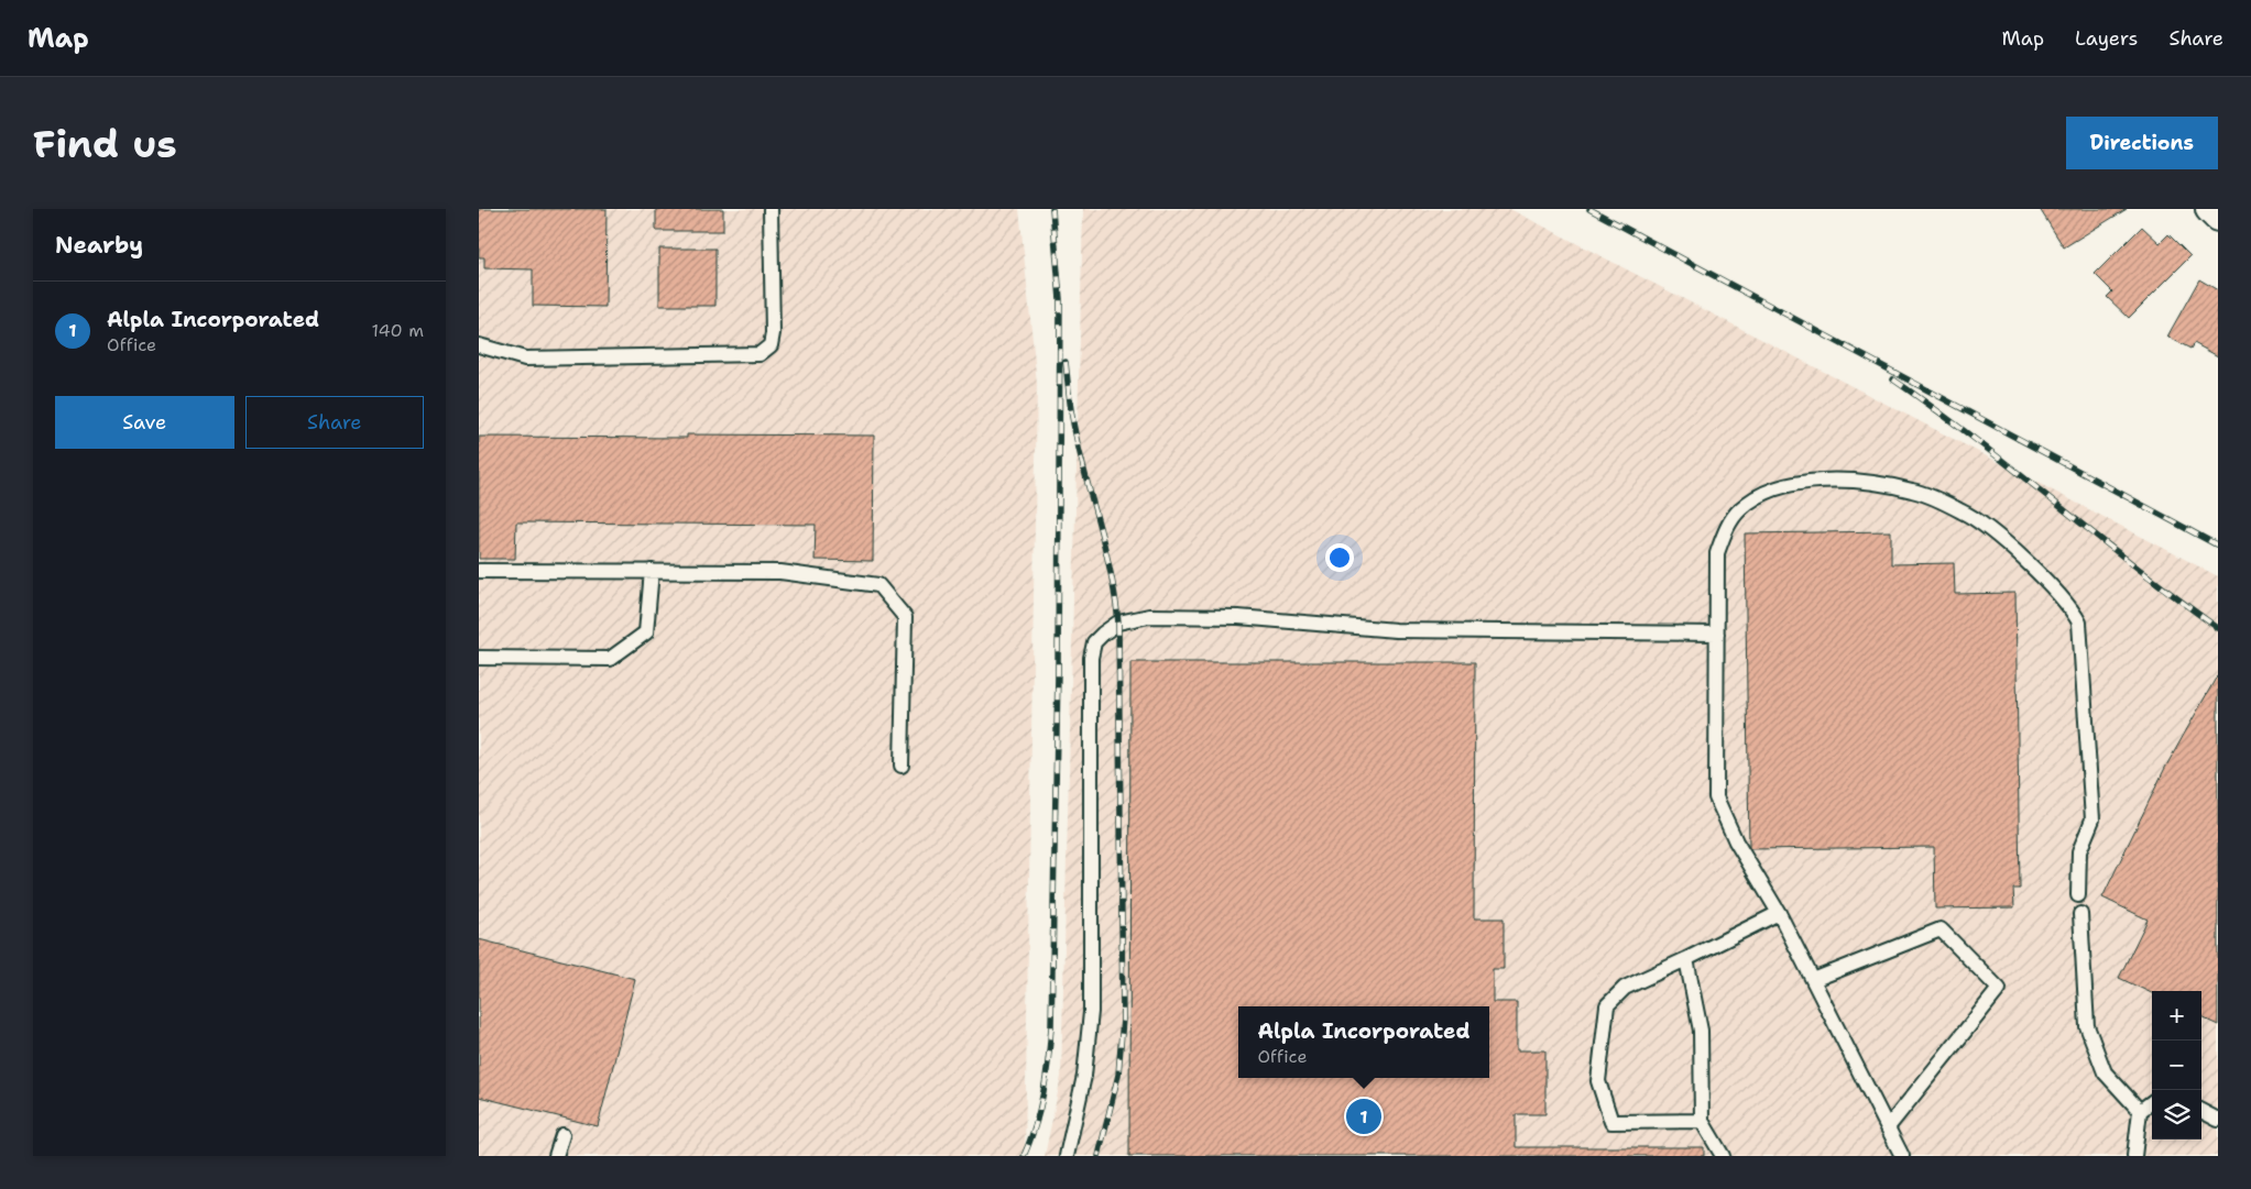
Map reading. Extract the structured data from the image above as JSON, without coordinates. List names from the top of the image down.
{
  "page": {
    "header": "Map",
    "nav": ["Map", "Layers", "Share"],
    "buttons": [
      "Directions",
      ["Save", "Share"]
    ],
    "title": "Find us",
    "heading": "Nearby",
    "list": [
      {
        "mark": "1",
        "name": "Alpla Incorporated",
        "note": "Office",
        "value": "140 m"
      }
    ],
    "map_buttons": ["+", "−"],
    "popup": ["Alpla Incorporated", "Office"],
    "pins": "1"
  }
}
